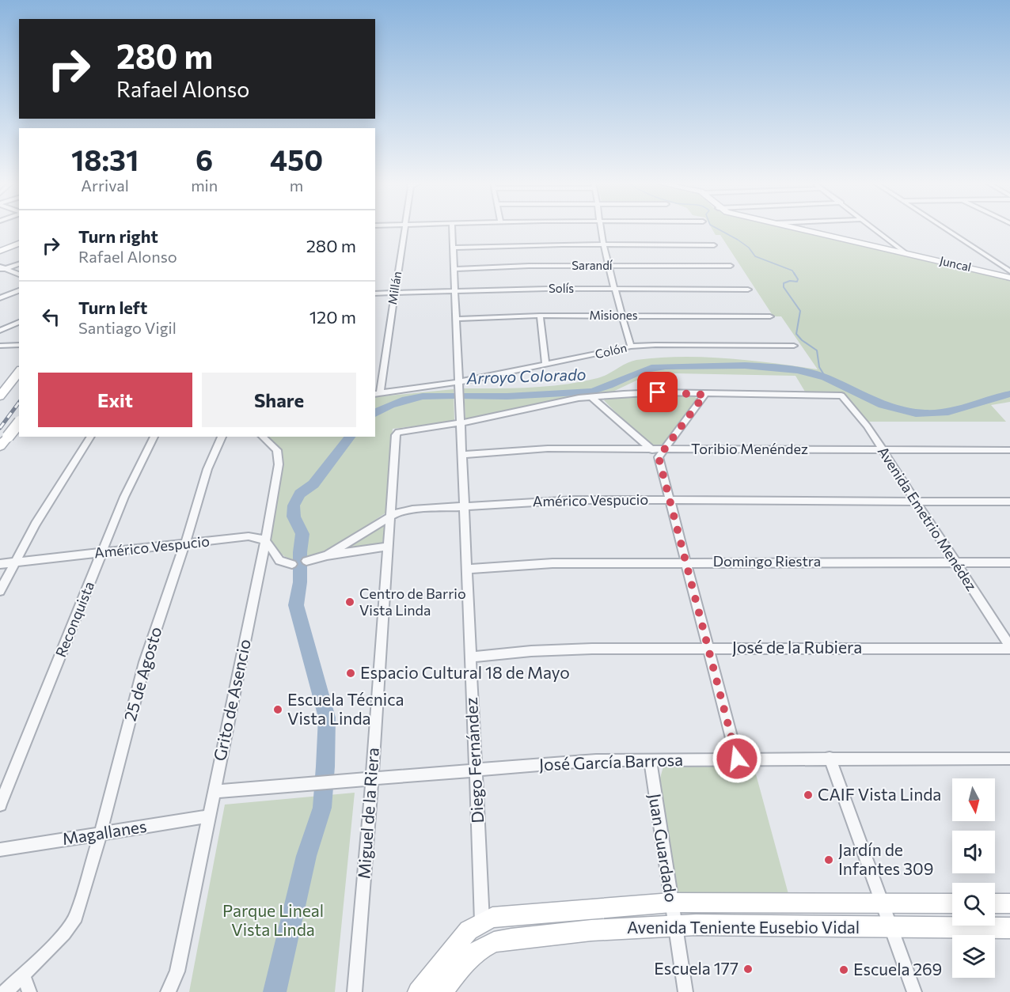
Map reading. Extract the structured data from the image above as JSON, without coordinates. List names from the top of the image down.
{
  "streets": {
    "street": [
      "Juncal",
      "Sarandí",
      "Millán",
      "Solís",
      "Misiones",
      "Colón",
      "Toribio Menéndez",
      "Américo Vespucio",
      "Avenida Emetrio Menédez",
      "Domingo Riestra",
      "Reconquista",
      "José de la Rubiera",
      "25 de Agosto",
      "Grito de Asencio",
      "Diego Fernández",
      "José García Barrosa",
      "Miguel de la Riera",
      "Magallanes",
      "Juan Guardado",
      "Avenida Teniente Eusebio Vidal"
    ]
  },
  "crossings": [
    ["Sarandí", "Diego Fernández"],
    ["Millán", "Solís"],
    ["Millán", "Colón"],
    ["Solís", "Diego Fernández"],
    ["Misiones", "Diego Fernández"],
    ["Colón", "Diego Fernández"],
    ["Toribio Menéndez", "Avenida Emetrio Menédez"],
    ["Toribio Menéndez", "Diego Fernández"],
    ["Américo Vespucio", "Avenida Emetrio Menédez"],
    ["Américo Vespucio", "Reconquista"],
    ["Américo Vespucio", "25 de Agosto"],
    ["Américo Vespucio", "Grito de Asencio"],
    ["Américo Vespucio", "Diego Fernández"],
    ["Américo Vespucio", "Miguel de la Riera"],
    ["Avenida Emetrio Menédez", "Domingo Riestra"],
    ["Avenida Emetrio Menédez", "José de la Rubiera"],
    ["Domingo Riestra", "Diego Fernández"],
    ["José de la Rubiera", "Diego Fernández"],
    ["25 de Agosto", "Magallanes"],
    ["Grito de Asencio", "José García Barrosa"],
    ["Grito de Asencio", "Magallanes"],
    ["Diego Fernández", "José García Barrosa"],
    ["Diego Fernández", "Miguel de la Riera"],
    ["Diego Fernández", "Avenida Teniente Eusebio Vidal"],
    ["José García Barrosa", "Miguel de la Riera"],
    ["José García Barrosa", "Juan Guardado"],
    ["Juan Guardado", "Avenida Teniente Eusebio Vidal"]
  ],
  "water": ["Arroyo Colorado"],
  "parks": ["Parque Lineal Vista Linda"],
  "places": [
    "Centro de Barrio Vista Linda",
    "Espacio Cultural 18 de Mayo",
    "Escuela Técnica Vista Linda",
    "CAIF Vista Linda",
    "Jardín de Infantes 309",
    "Escuela 177",
    "Escuela 269"
  ],
  "north": "bottom",
  "page": {
    "turn": ["280 m", "Rafael Alonso"],
    "eta": [
      "18:31",
      "Arrival",
      "6",
      "min",
      "450",
      "m"
    ],
    "list": [
      {
        "name": "Turn right",
        "note": "Rafael Alonso",
        "value": "280 m"
      },
      {
        "name": "Turn left",
        "note": "Santiago Vigil",
        "value": "120 m"
      }
    ],
    "buttons": ["Exit", "Share"]
  }
}
